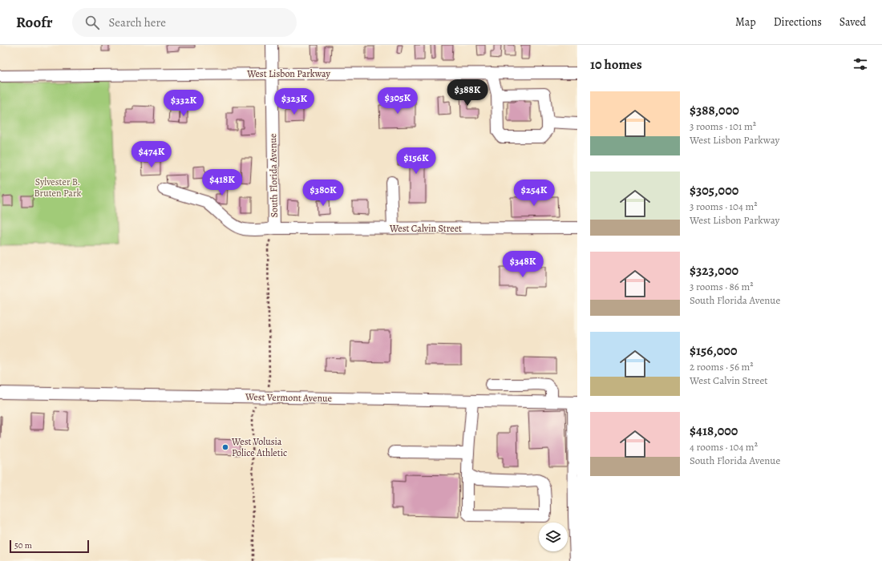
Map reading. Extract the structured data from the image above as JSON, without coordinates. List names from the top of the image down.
{
  "streets": {
    "street": [
      "West Lisbon Parkway",
      "South Florida Avenue",
      "West Calvin Street",
      "West Vermont Avenue"
    ]
  },
  "crossings": [
    ["West Lisbon Parkway", "South Florida Avenue"],
    ["South Florida Avenue", "West Calvin Street"]
  ],
  "parks": ["Sylvester B. Bruten Park"],
  "places": ["West Volusia Police Athletic"],
  "scale_bar": "50 m",
  "page": {
    "header": "Roofr",
    "search": "Search here",
    "nav": ["Map", "Directions", "Saved"],
    "heading": "10 homes",
    "price": [
      "$388K",
      "$305K",
      "$323K",
      "$332K",
      "$474K",
      "$156K",
      "$418K",
      "$380K",
      "$254K",
      "$348K"
    ],
    "list": [
      {
        "name": "$388,000",
        "note": "3 rooms · 101 m² · West Lisbon Parkway"
      },
      {
        "name": "$305,000",
        "note": "3 rooms · 104 m² · West Lisbon Parkway"
      },
      {
        "name": "$323,000",
        "note": "3 rooms · 86 m² · South Florida Avenue"
      },
      {
        "name": "$156,000",
        "note": "2 rooms · 56 m² · West Calvin Street"
      },
      {
        "name": "$418,000",
        "note": "4 rooms · 104 m² · South Florida Avenue"
      }
    ],
    "scale": "50 m"
  }
}
